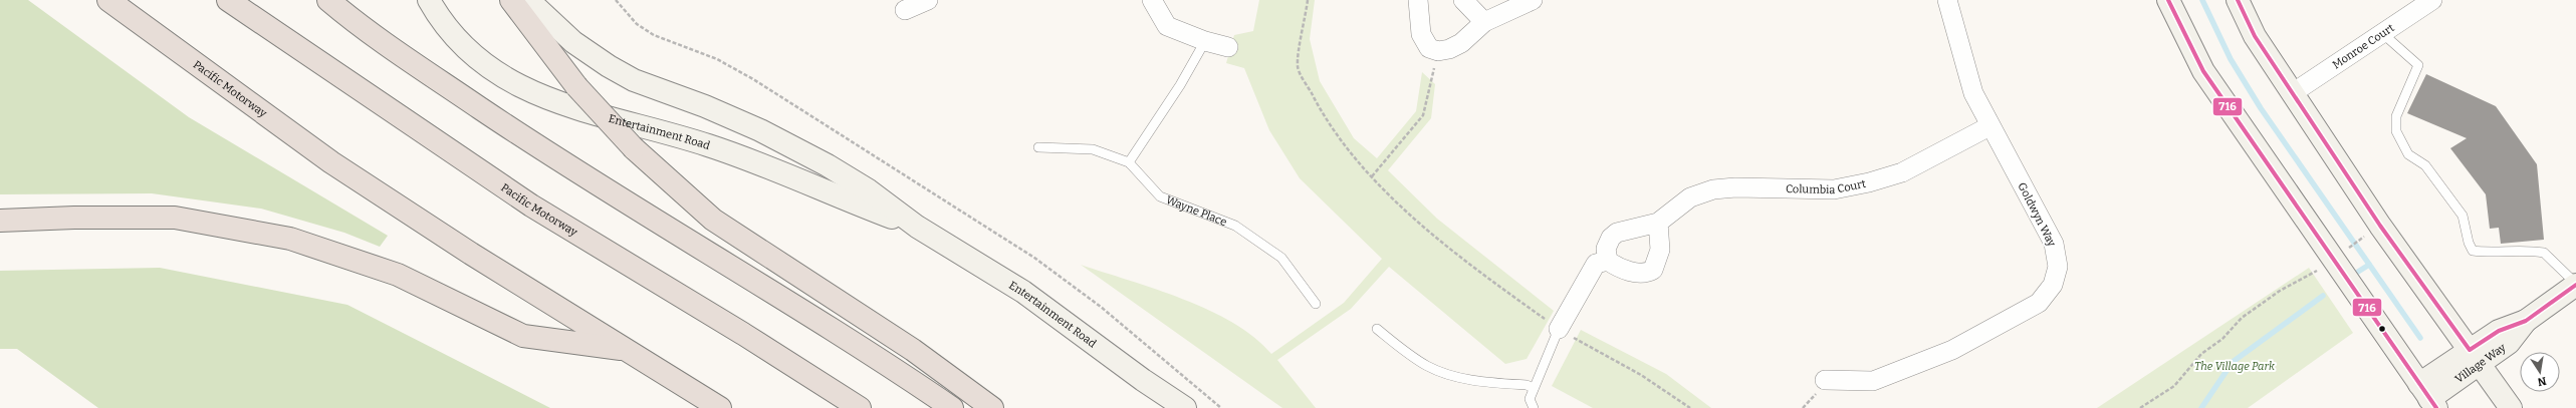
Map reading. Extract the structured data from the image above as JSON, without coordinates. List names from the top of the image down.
{
  "streets": {
    "highway": ["Pacific Motorway"],
    "street": [
      "Monroe Court",
      "Entertainment Road",
      "Columbia Court",
      "Goldwyn Way",
      "Village Way"
    ],
    "lane": ["Wayne Place"]
  },
  "crossings": [
    ["Columbia Court", "Goldwyn Way"]
  ],
  "parks": ["The Village Park"],
  "lines": ["transit line 716"],
  "north": "bottom"
}
